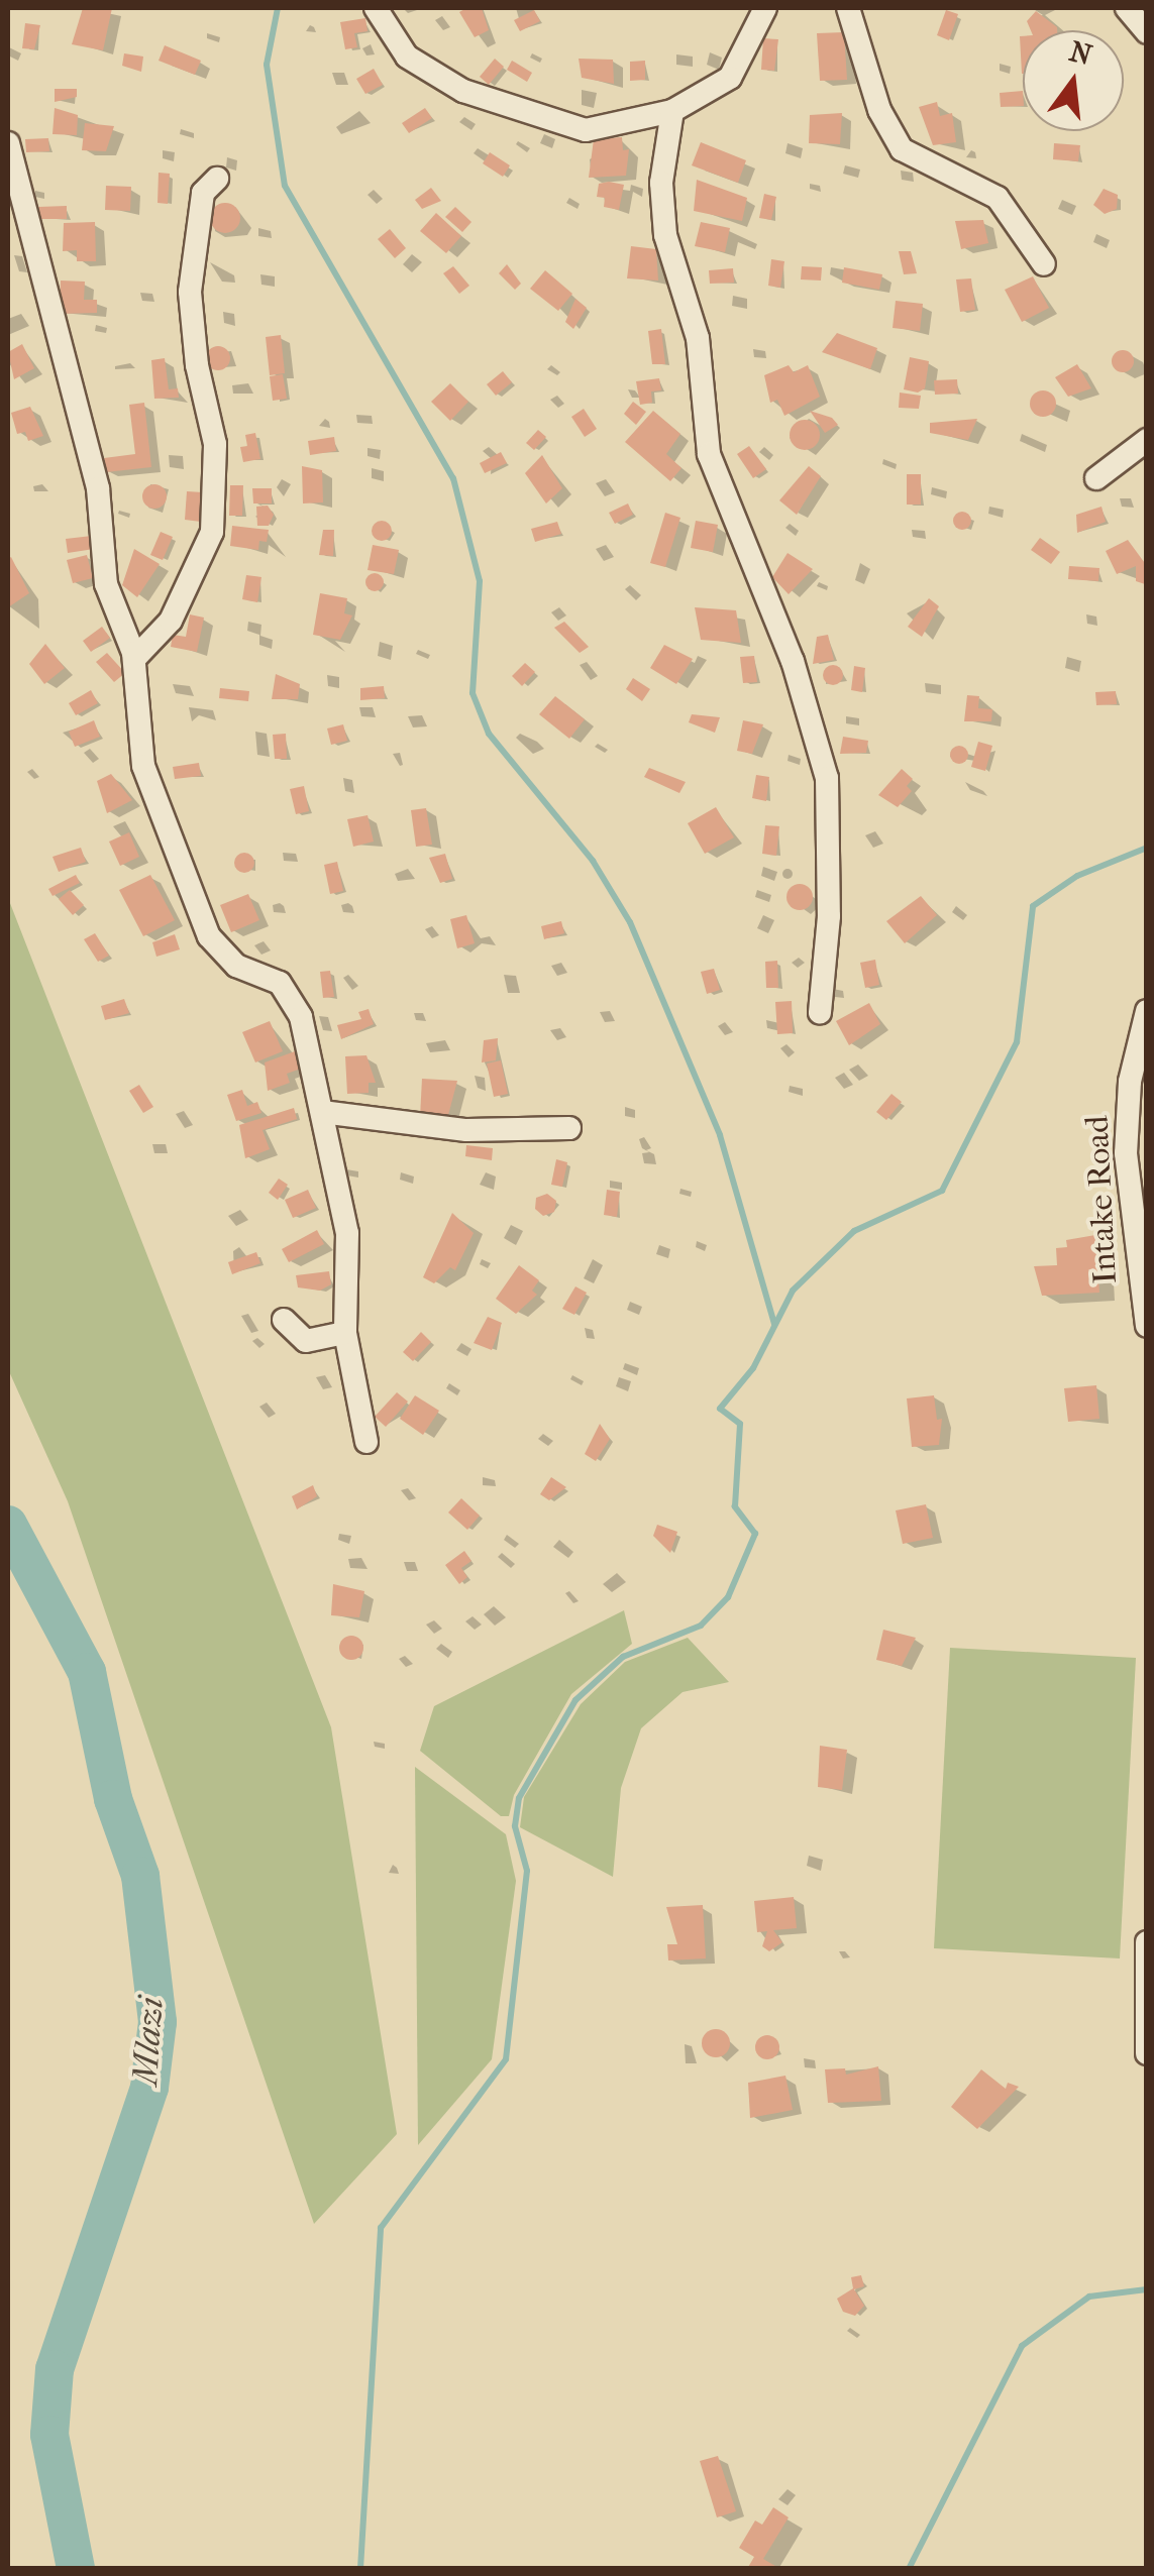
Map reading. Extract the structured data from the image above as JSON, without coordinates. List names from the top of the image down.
{
  "streets": {
    "street": ["Intake Road"]
  },
  "water": ["Mlazi"],
  "north": "top"
}
